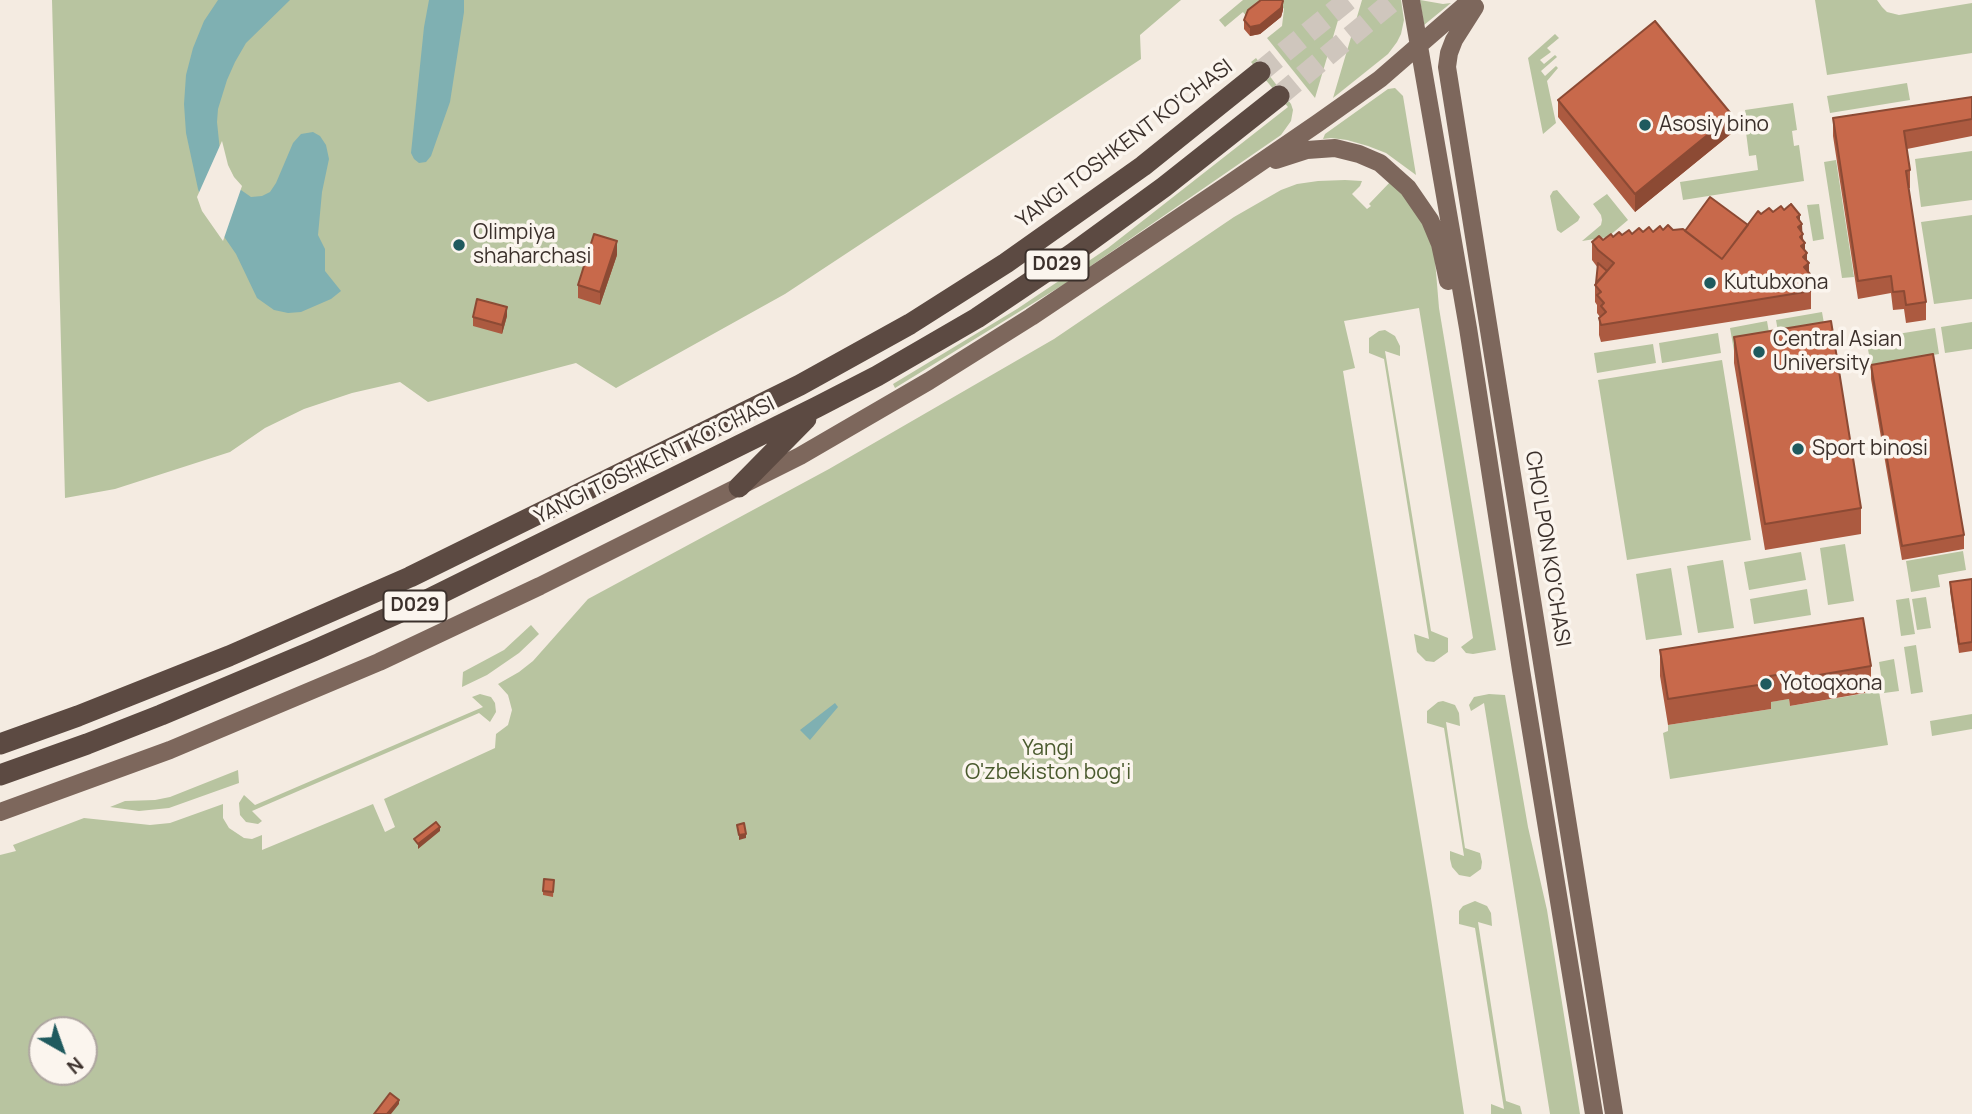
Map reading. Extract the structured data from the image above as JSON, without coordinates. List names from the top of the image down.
{
  "streets": {
    "highway": ["YANGI TOSHKENT KO‘CHASI", "D029"],
    "main road": ["CHO'LPON KO'CHASI"]
  },
  "parks": ["Yangi O'zbekiston bog'i"],
  "places": [
    "Asosiy bino",
    "Olimpiya shaharchasi",
    "Kutubxona",
    "Central Asian University",
    "Sport binosi",
    "Yotoqxona"
  ],
  "north": "bottom right"
}
